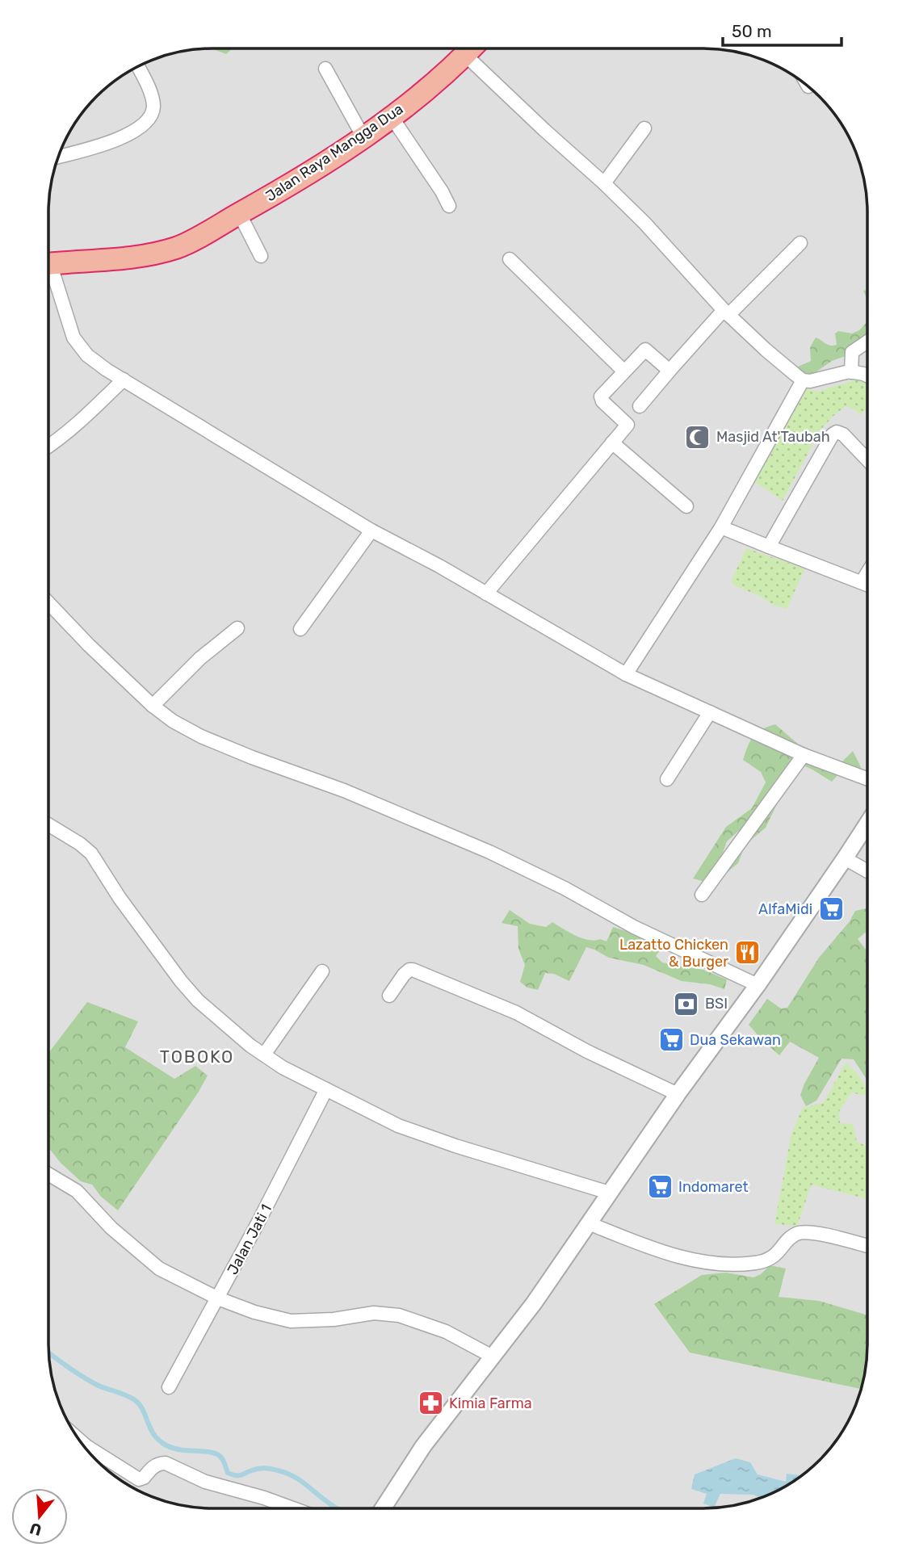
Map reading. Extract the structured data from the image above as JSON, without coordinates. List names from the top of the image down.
{
  "streets": {
    "highway": ["Jalan Raya Mangga Dua"],
    "street": ["Jalan Jati 1"]
  },
  "districts": ["TOBOKO"],
  "places": {
    "mosque": ["Masjid At'Taubah"],
    "supermarket": ["AlfaMidi", "Dua Sekawan", "Indomaret"],
    "restaurant": ["Lazatto Chicken & Burger"],
    "bank": ["BSI"],
    "pharmacy": ["Kimia Farma"]
  },
  "scale_bar": "50 m",
  "north": "bottom"
}
